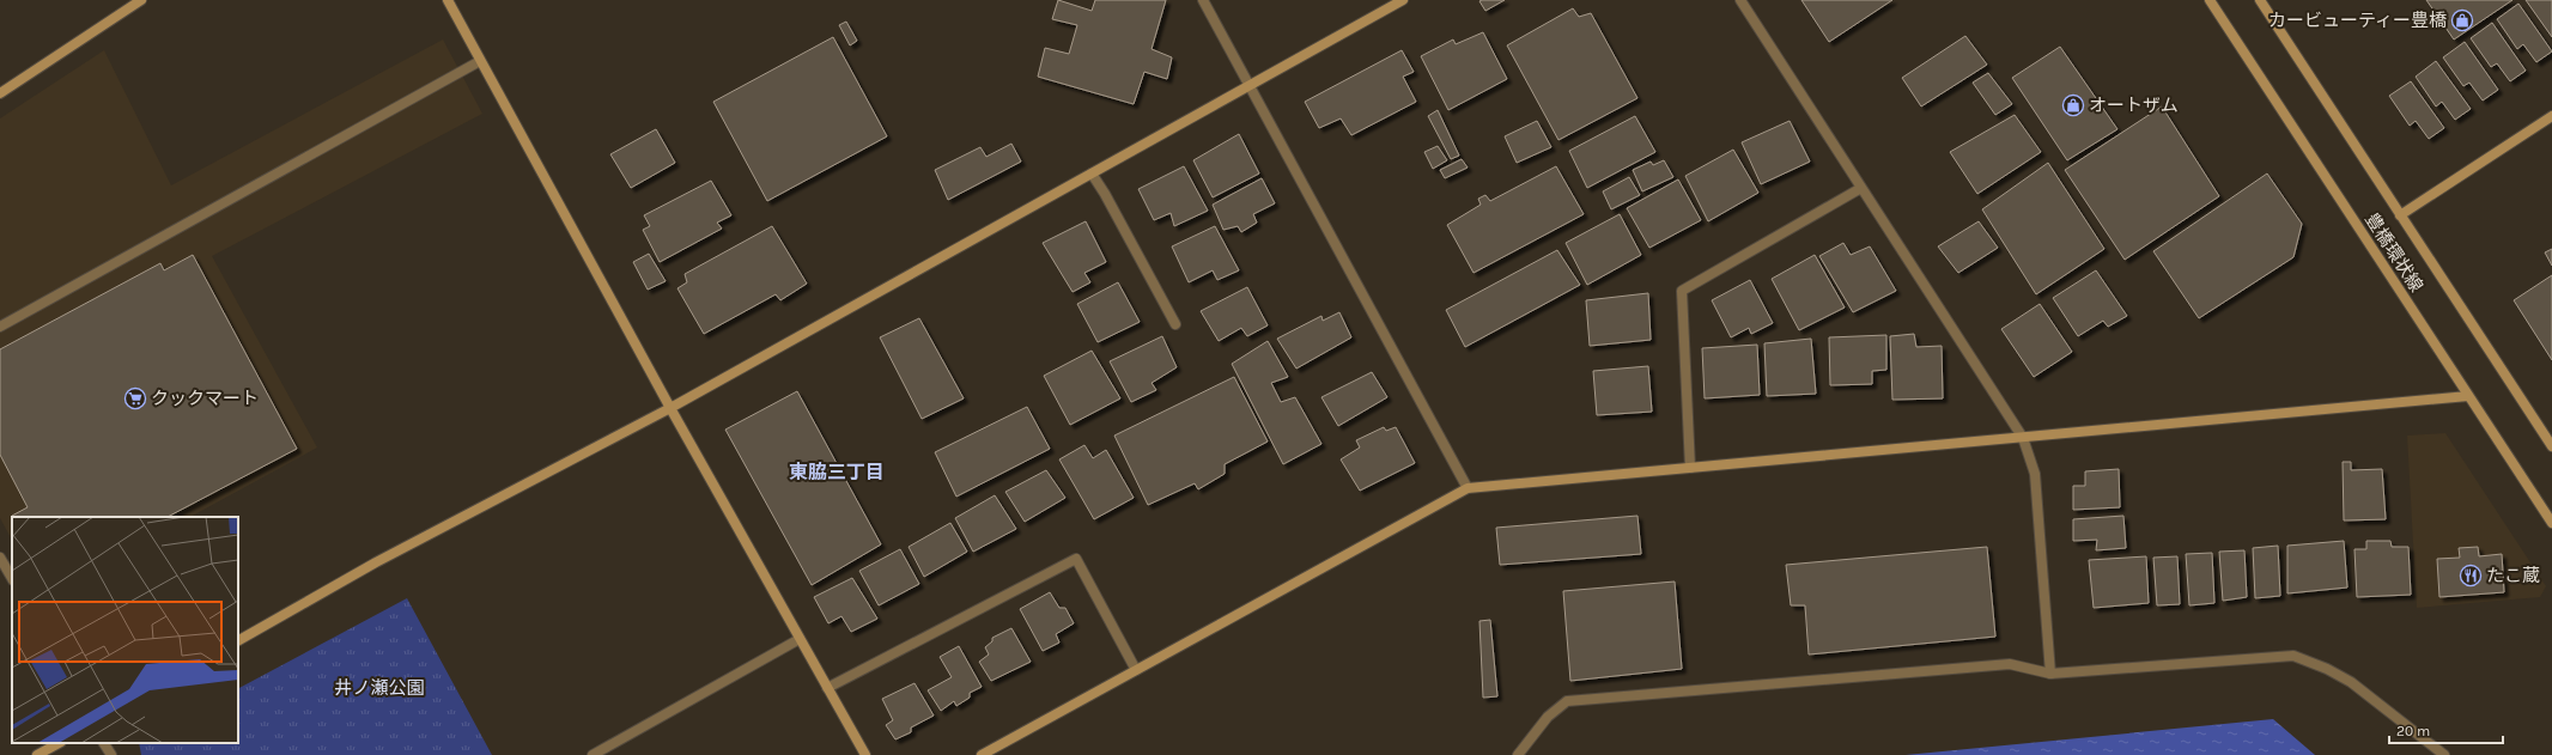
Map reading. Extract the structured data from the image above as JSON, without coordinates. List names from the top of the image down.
{
  "streets": {
    "street": ["豊橋環状線"]
  },
  "districts": ["東脇三丁目"],
  "parks": ["井ノ瀬公園"],
  "places": {
    "shop": ["カービューティー豊橋", "オートザム"],
    "supermarket": ["クックマート"],
    "restaurant": ["たこ蔵"]
  },
  "scale_bar": "20 m"
}
